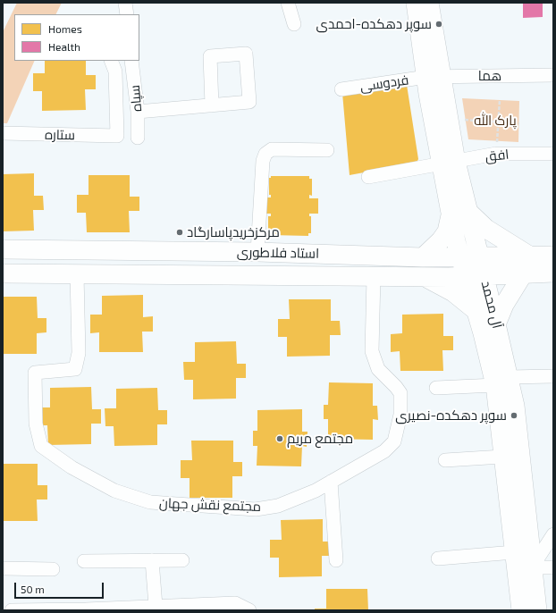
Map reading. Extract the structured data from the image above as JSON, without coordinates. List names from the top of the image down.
{
  "streets": {
    "main road": ["استاد فلاطوری", "آل محمد"],
    "street": [
      "هما",
      "فردوسی",
      "سپاه",
      "ستاره",
      "افق",
      "مجتمع نقش جهان"
    ]
  },
  "crossings": [
    ["هما", "فردوسی"],
    ["هما", "آل محمد"],
    ["فردوسی", "آل محمد"],
    ["افق", "آل محمد"],
    ["استاد فلاطوری", "آل محمد"],
    ["استاد فلاطوری", "مجتمع نقش جهان"]
  ],
  "parks": ["پارک الله"],
  "places": [
    "سوپر دهکده-احمدی",
    "مرکزخریدپاسارگاد",
    "سوپر دهکده-نصیری",
    "مجتمع مریم"
  ],
  "legend": ["Homes", "Health"],
  "scale_bar": "50 m"
}
